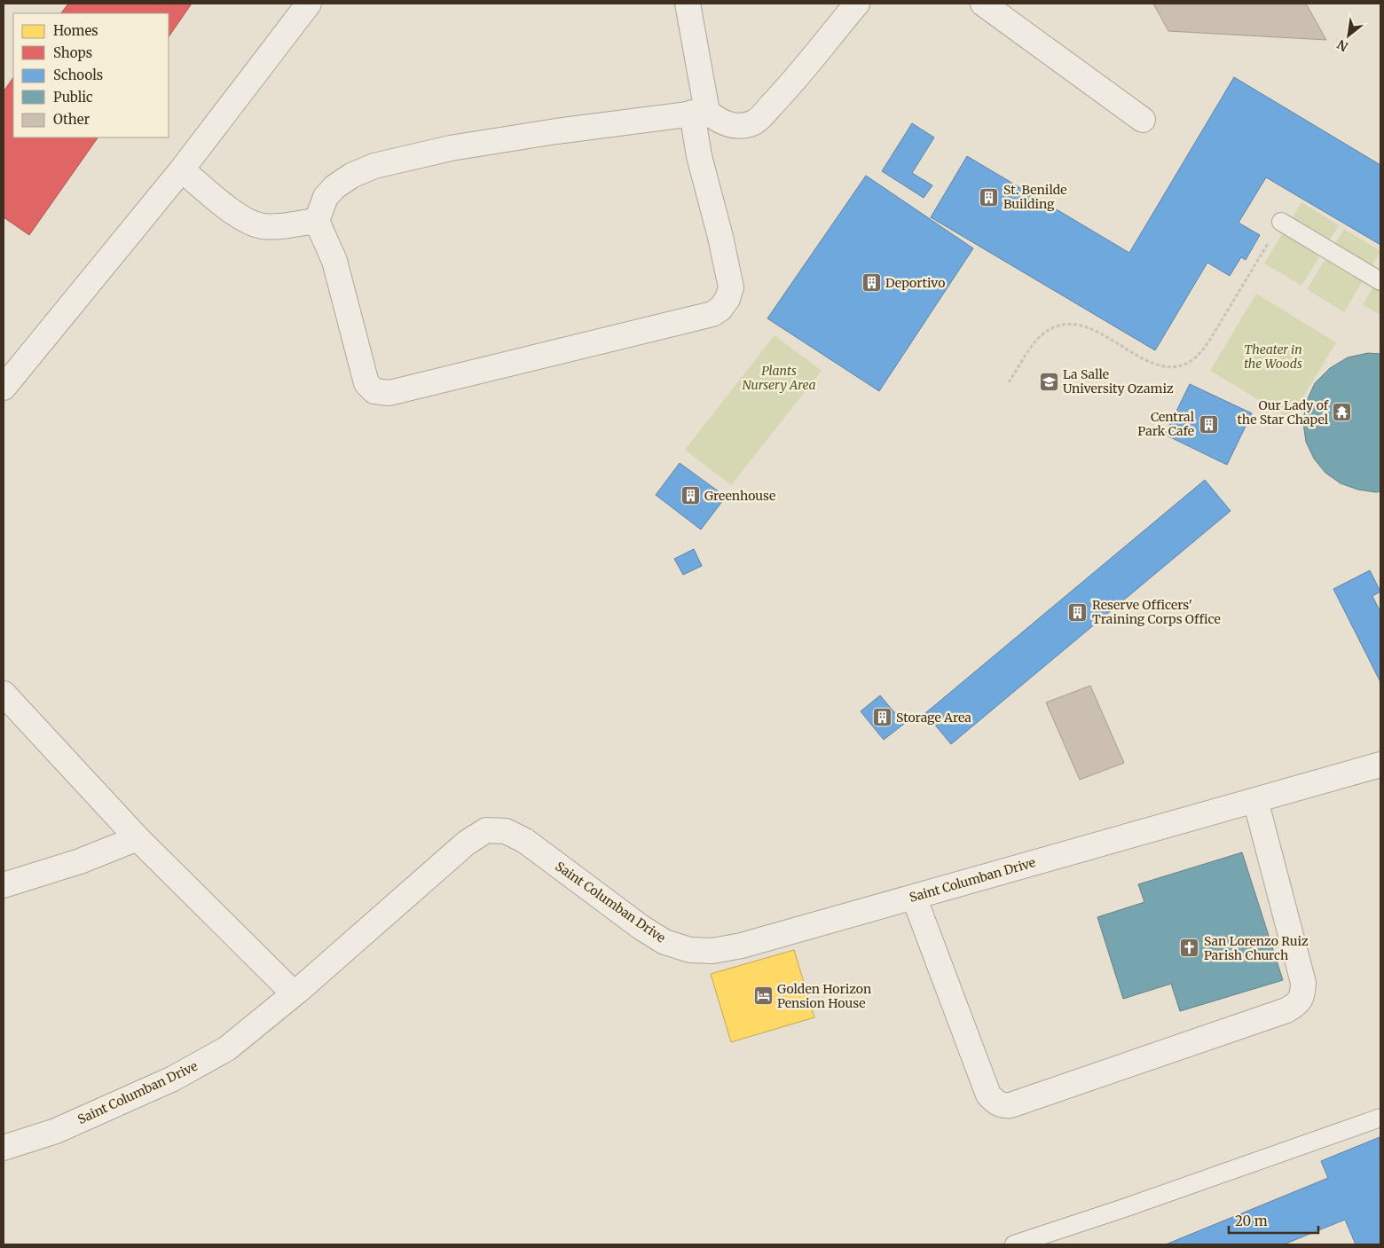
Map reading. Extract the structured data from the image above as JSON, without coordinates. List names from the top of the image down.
{
  "streets": {
    "street": ["Saint Columban Drive"]
  },
  "parks": ["Theater in the Woods", "Plants Nursery Area"],
  "places": {
    "building": [
      "St. Benilde Building",
      "Deportivo",
      "Central Park Cafe",
      "Greenhouse",
      "Reserve Officers' Training Corps Office",
      "Storage Area"
    ],
    "school or university": ["La Salle University Ozamiz"],
    "temple": ["Our Lady of the Star Chapel"],
    "church": ["San Lorenzo Ruiz Parish Church"],
    "hotel": ["Golden Horizon Pension House"]
  },
  "legend": [
    "Homes",
    "Shops",
    "Schools",
    "Public",
    "Other"
  ],
  "scale_bar": "20 m",
  "north": "bottom left"
}
